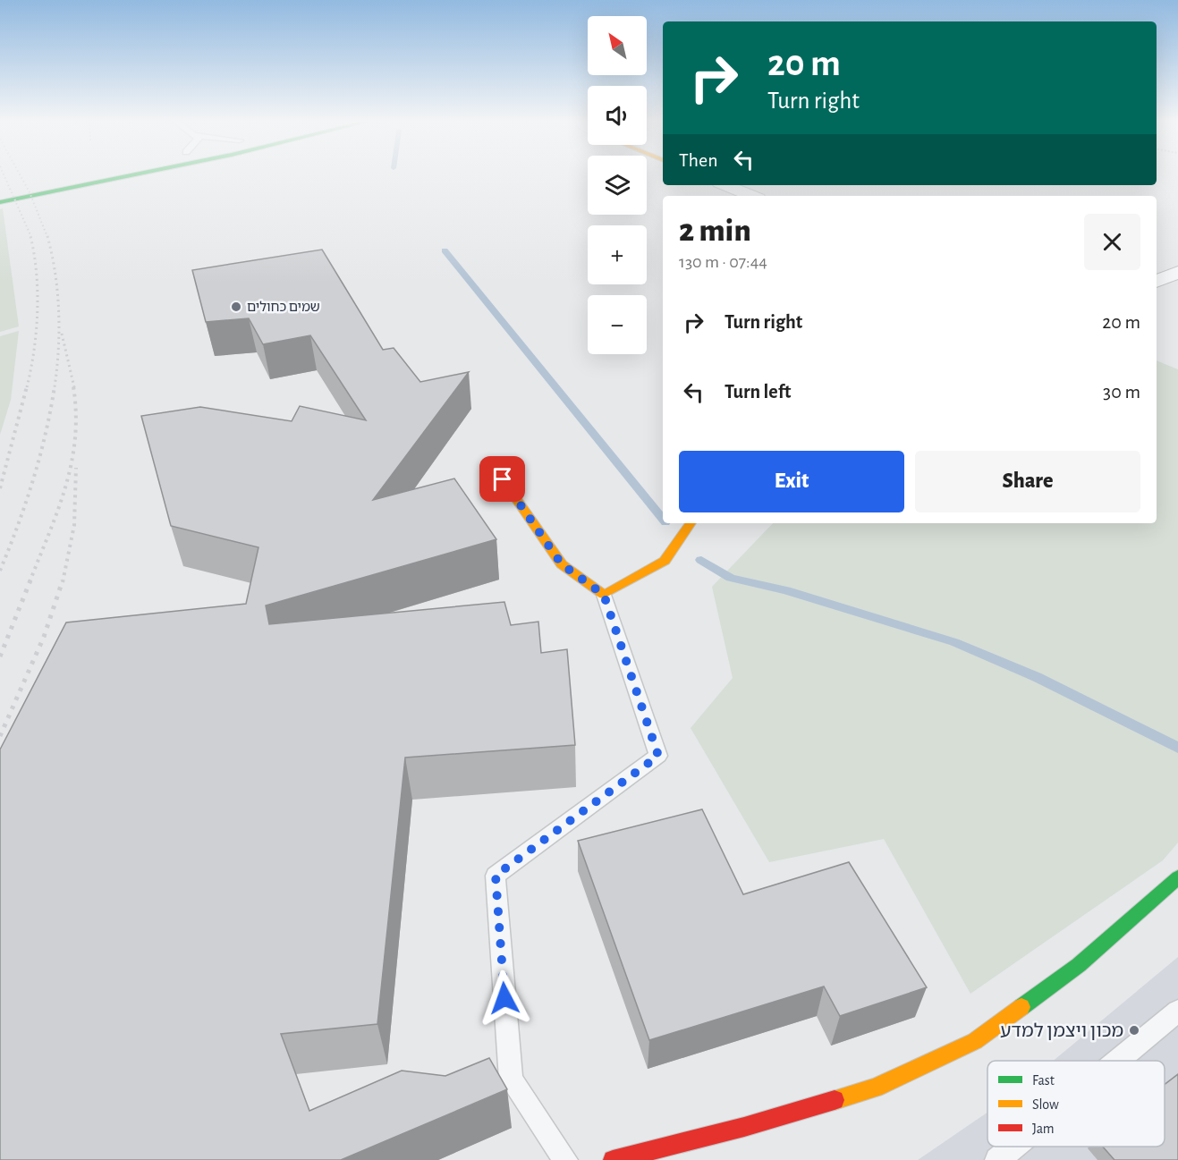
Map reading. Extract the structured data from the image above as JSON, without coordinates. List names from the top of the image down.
{
  "places": ["שמים כחולים", "מכון ויצמן למדע"],
  "legend": ["Fast", "Slow", "Jam"],
  "north": "top left",
  "page": {
    "map_buttons": ["+", "−"],
    "turn": ["20 m", "Turn right"],
    "then": "Then",
    "heading": ["2 min", "130 m · 07:44"],
    "list": [
      {
        "name": "Turn right",
        "value": "20 m"
      },
      {
        "name": "Turn left",
        "value": "30 m"
      }
    ],
    "buttons": ["Exit", "Share"]
  }
}
